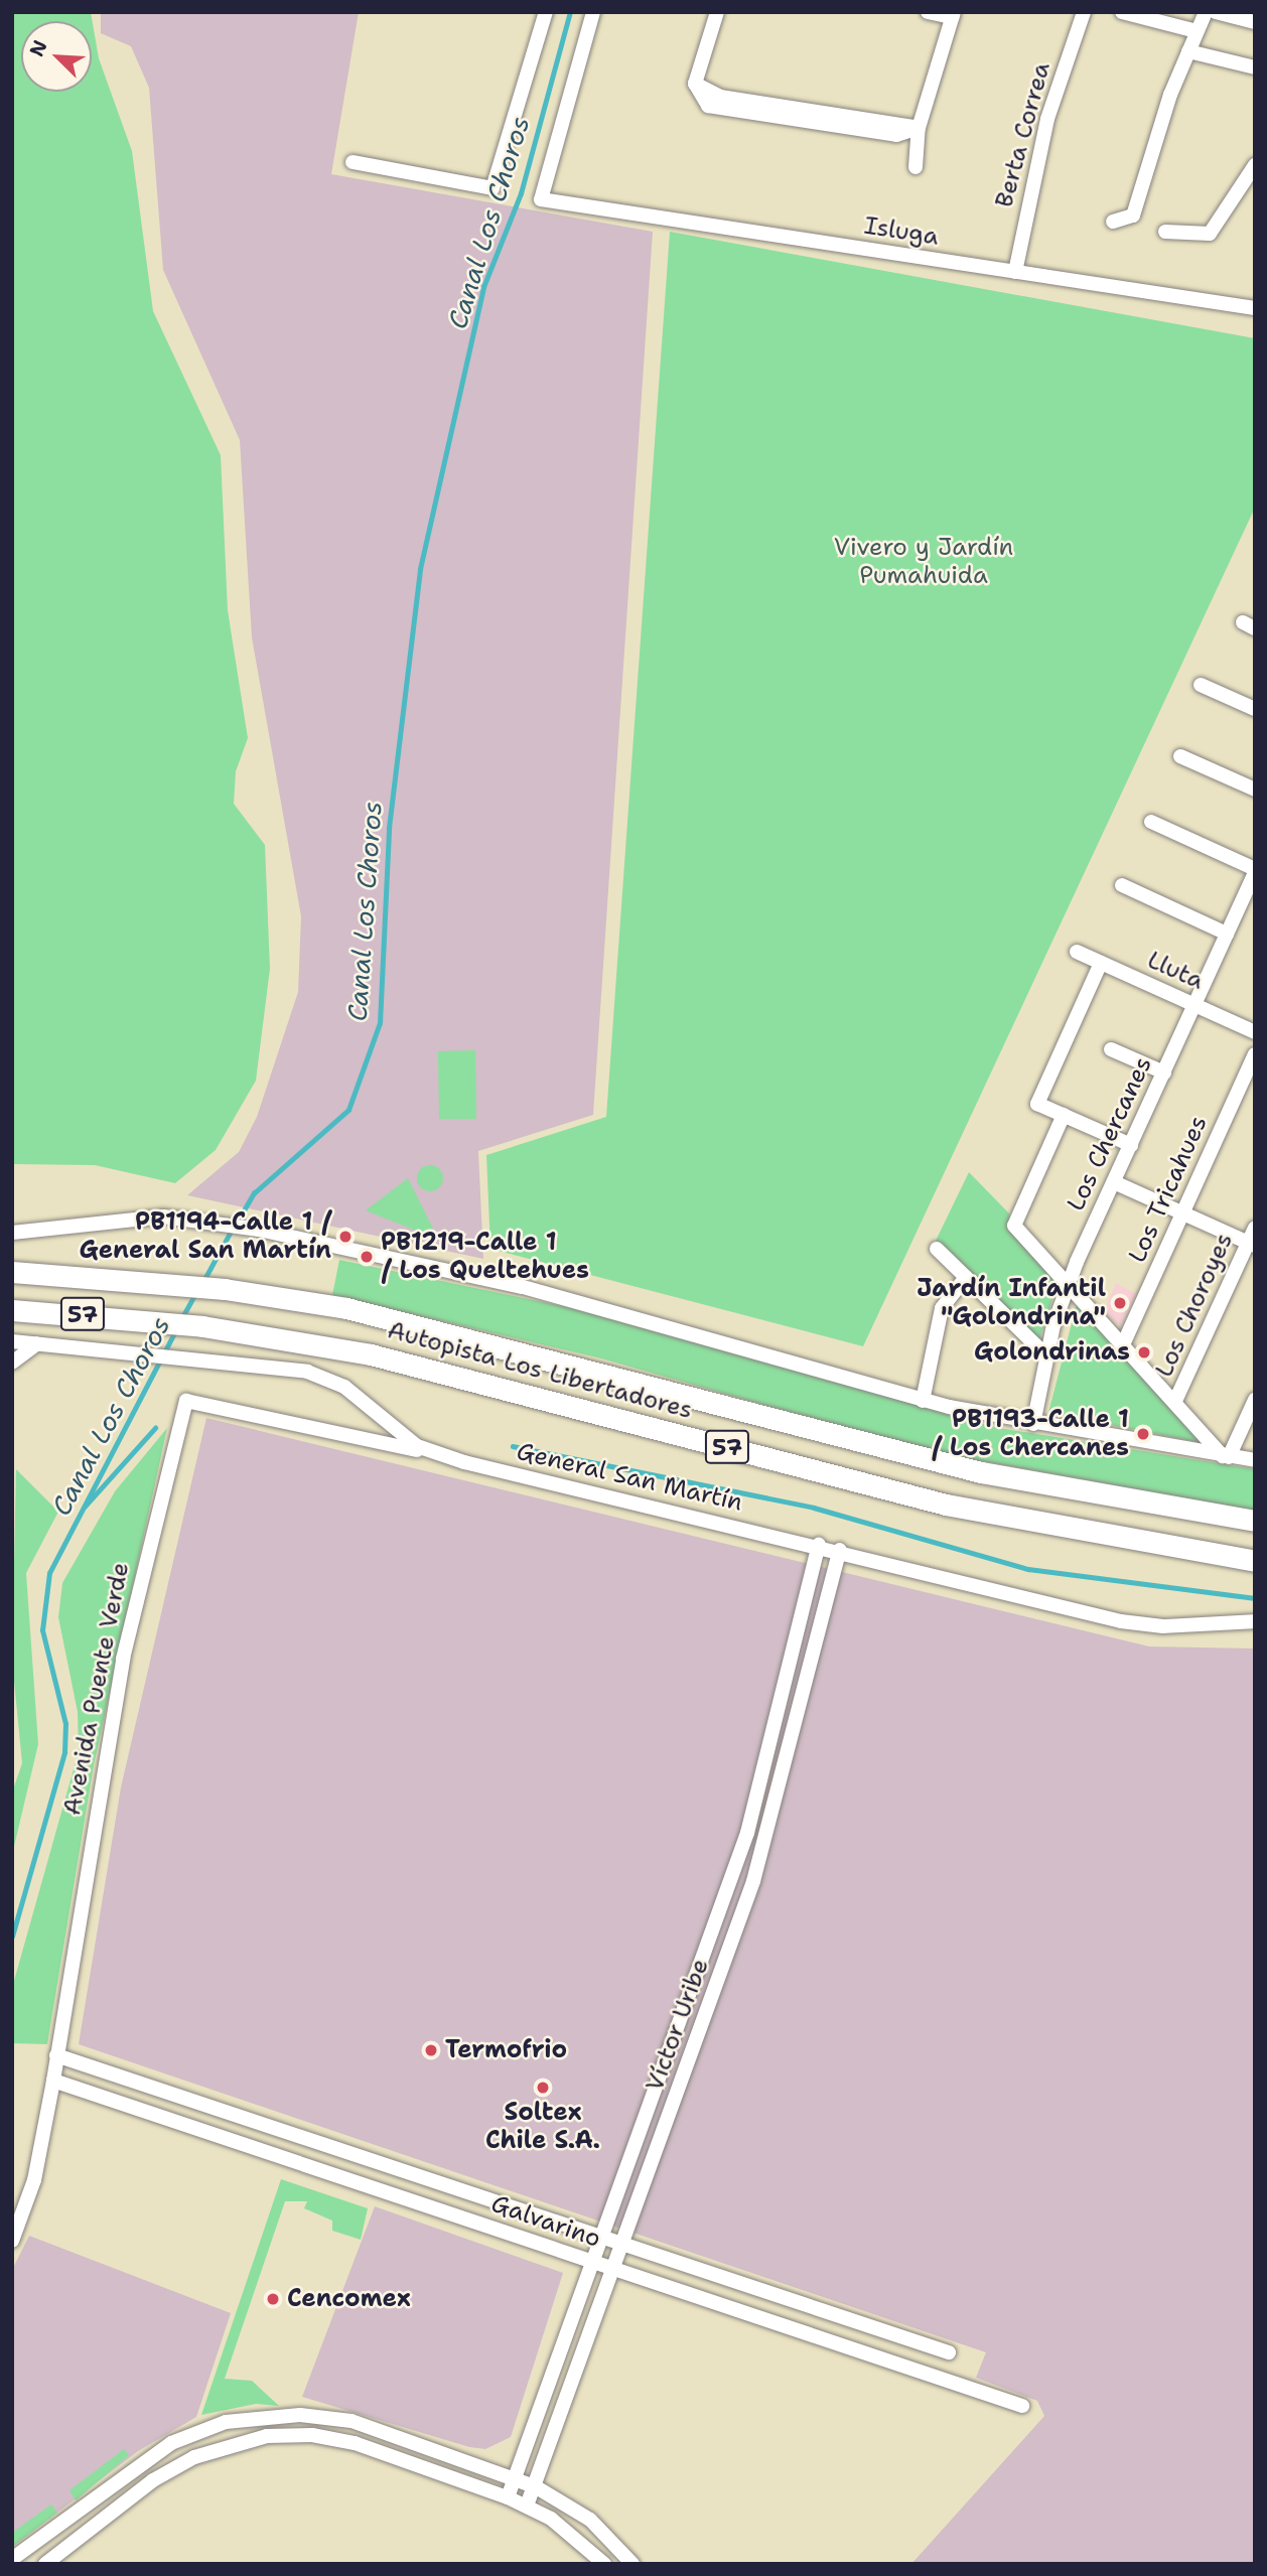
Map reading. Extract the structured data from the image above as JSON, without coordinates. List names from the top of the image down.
{
  "streets": {
    "highway": ["57", "Autopista Los Libertadores"],
    "street": [
      "Berta Correa",
      "Isluga",
      "Lluta",
      "Los Chercanes",
      "Los Tricahues",
      "Los Choroyes",
      "General San Martín",
      "Avenida Puente Verde",
      "Víctor Uribe",
      "Galvarino"
    ]
  },
  "crossings": [
    ["Berta Correa", "Isluga"],
    ["Lluta", "Los Chercanes"],
    ["General San Martín", "Avenida Puente Verde"],
    ["General San Martín", "Víctor Uribe"],
    ["Avenida Puente Verde", "Galvarino"],
    ["Víctor Uribe", "Galvarino"]
  ],
  "water": ["Canal Los Choros"],
  "parks": ["Vivero y Jardín Pumahuida"],
  "places": [
    "PB1194-Calle 1 / General San Martín",
    "PB1219-Calle 1 / Los Queltehues",
    "Jardín Infantil \"Golondrina\"",
    "Golondrinas",
    "PB1193-Calle 1 / Los Chercanes",
    "Termofrio",
    "Soltex Chile S.A.",
    "Cencomex"
  ],
  "north": "top left"
}
